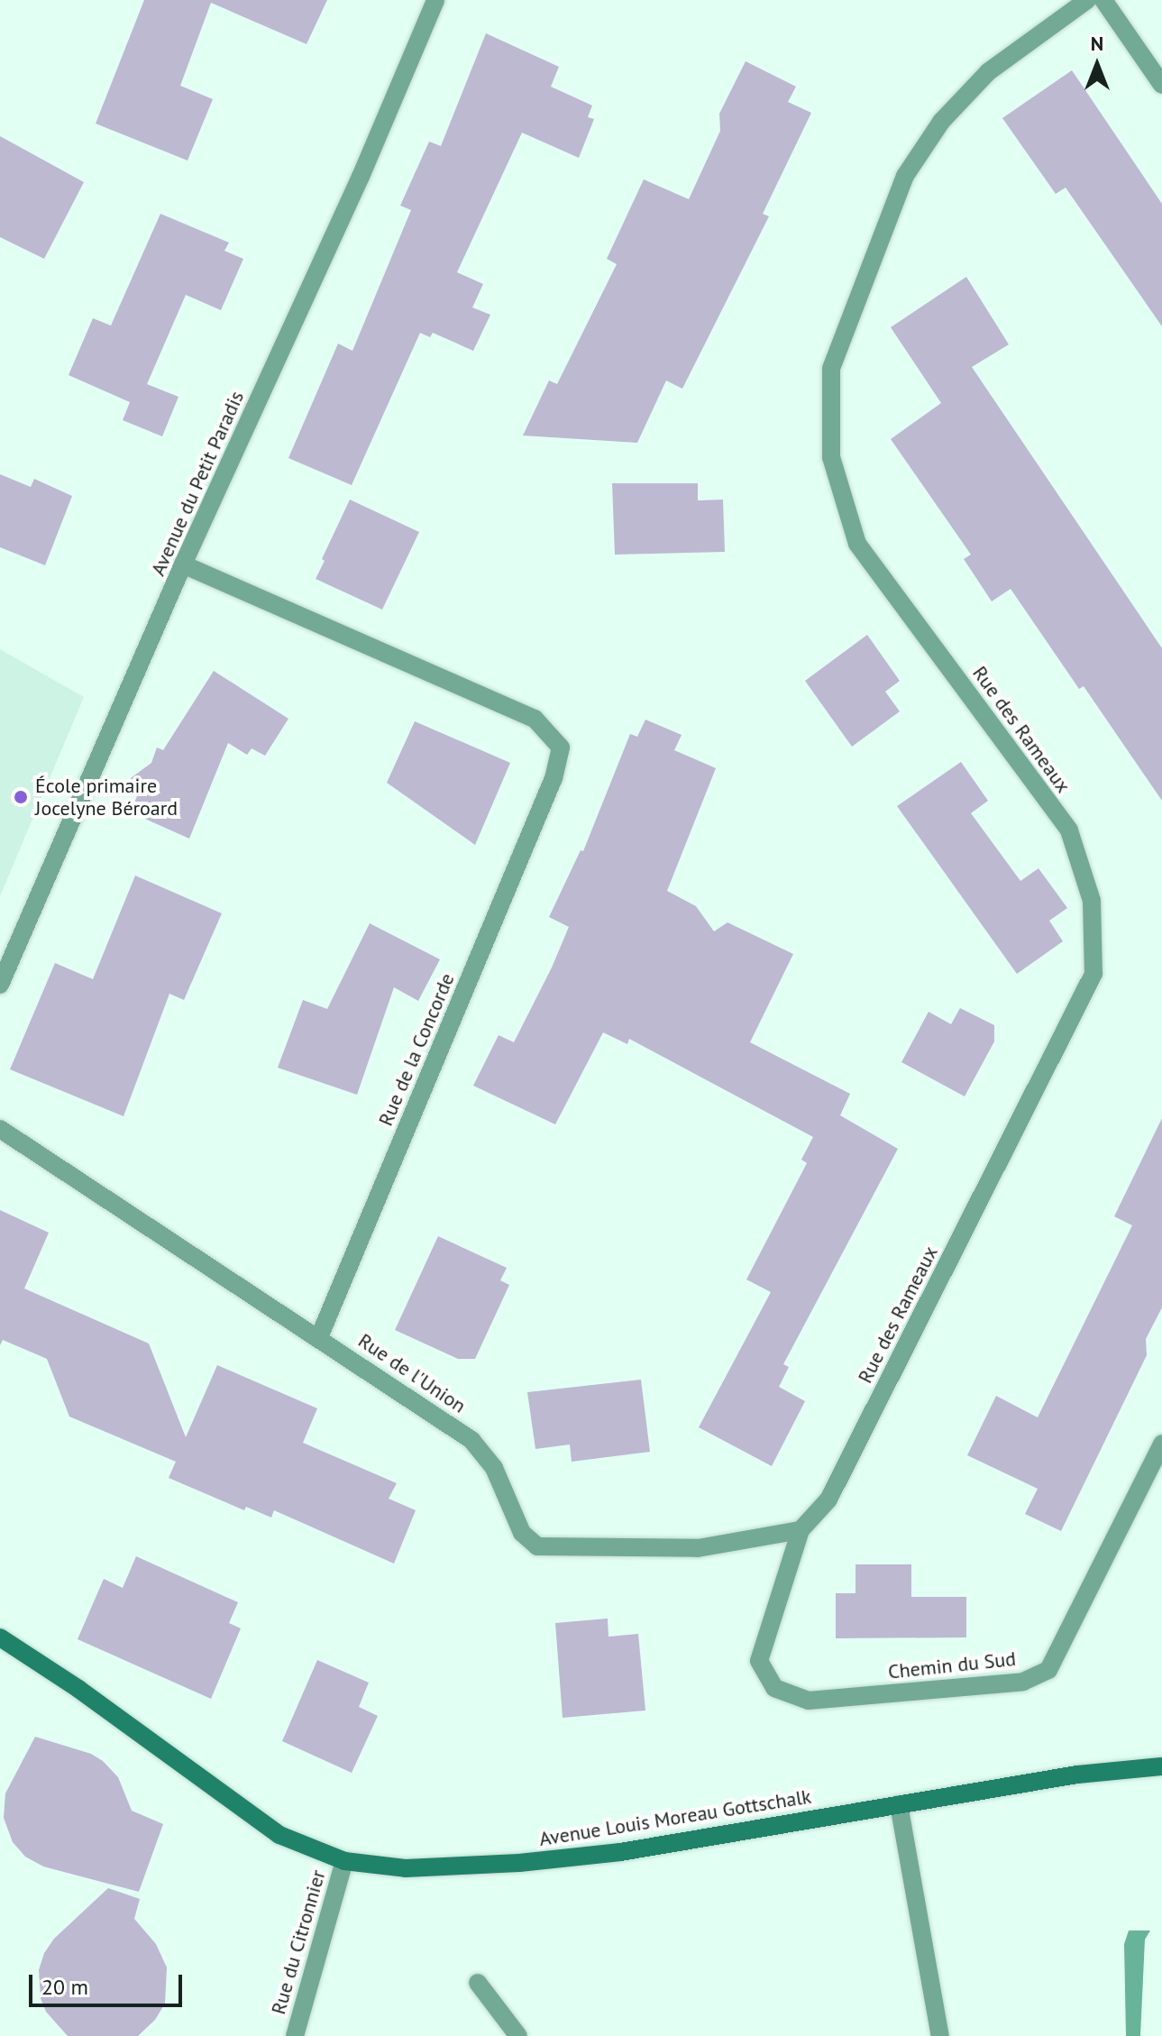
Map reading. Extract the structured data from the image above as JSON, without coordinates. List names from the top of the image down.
{
  "streets": {
    "main road": ["Avenue Louis Moreau Gottschalk"],
    "street": [
      "Avenue du Petit Paradis",
      "Rue des Rameaux",
      "Rue de la Concorde",
      "Rue de l'Union",
      "Chemin du Sud",
      "Rue du Citronnier"
    ]
  },
  "crossings": [
    ["Avenue du Petit Paradis", "Rue de la Concorde"],
    ["Rue des Rameaux", "Rue de l'Union"],
    ["Rue des Rameaux", "Chemin du Sud"],
    ["Rue de la Concorde", "Rue de l'Union"],
    ["Rue de l'Union", "Chemin du Sud"],
    ["Avenue Louis Moreau Gottschalk", "Rue du Citronnier"]
  ],
  "places": ["École primaire Jocelyne Béroard"],
  "scale_bar": "20 m",
  "north": "top"
}
